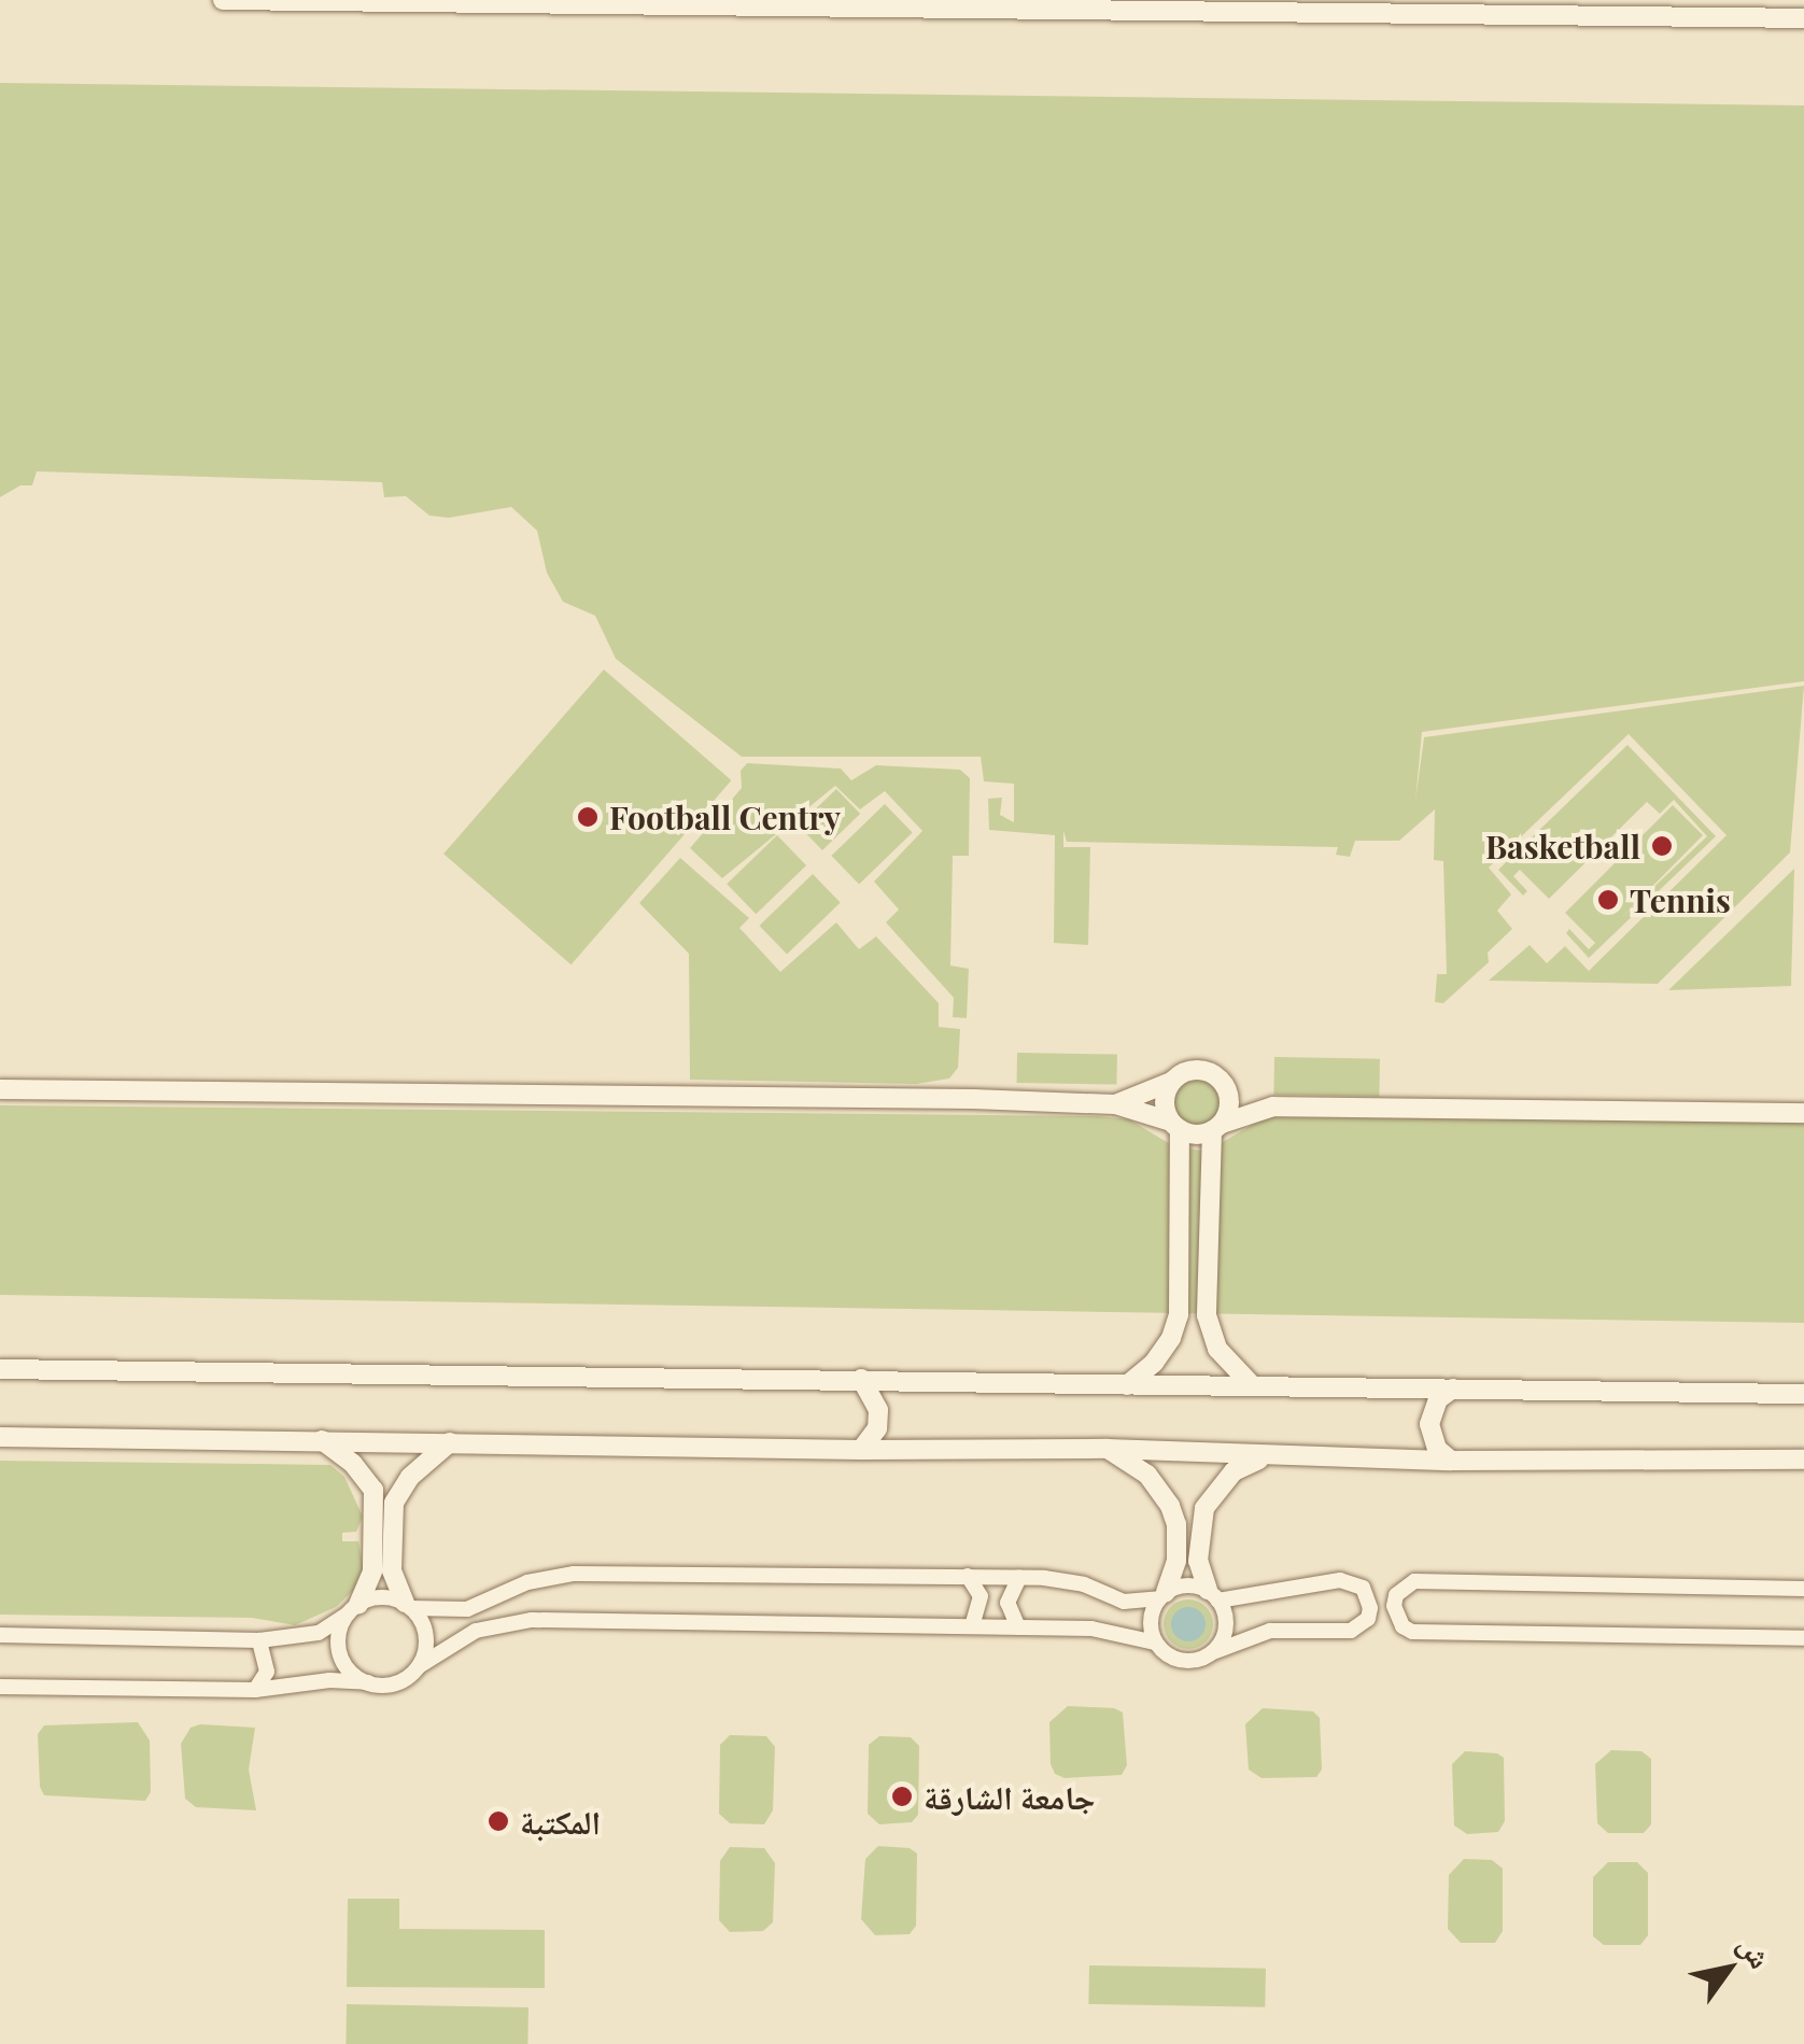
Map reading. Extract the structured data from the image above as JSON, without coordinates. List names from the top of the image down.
{
  "places": [
    "Football Centry",
    "Basketball",
    "Tennis",
    "جامعة الشارقة",
    "المكتبة"
  ],
  "north": "top right"
}
